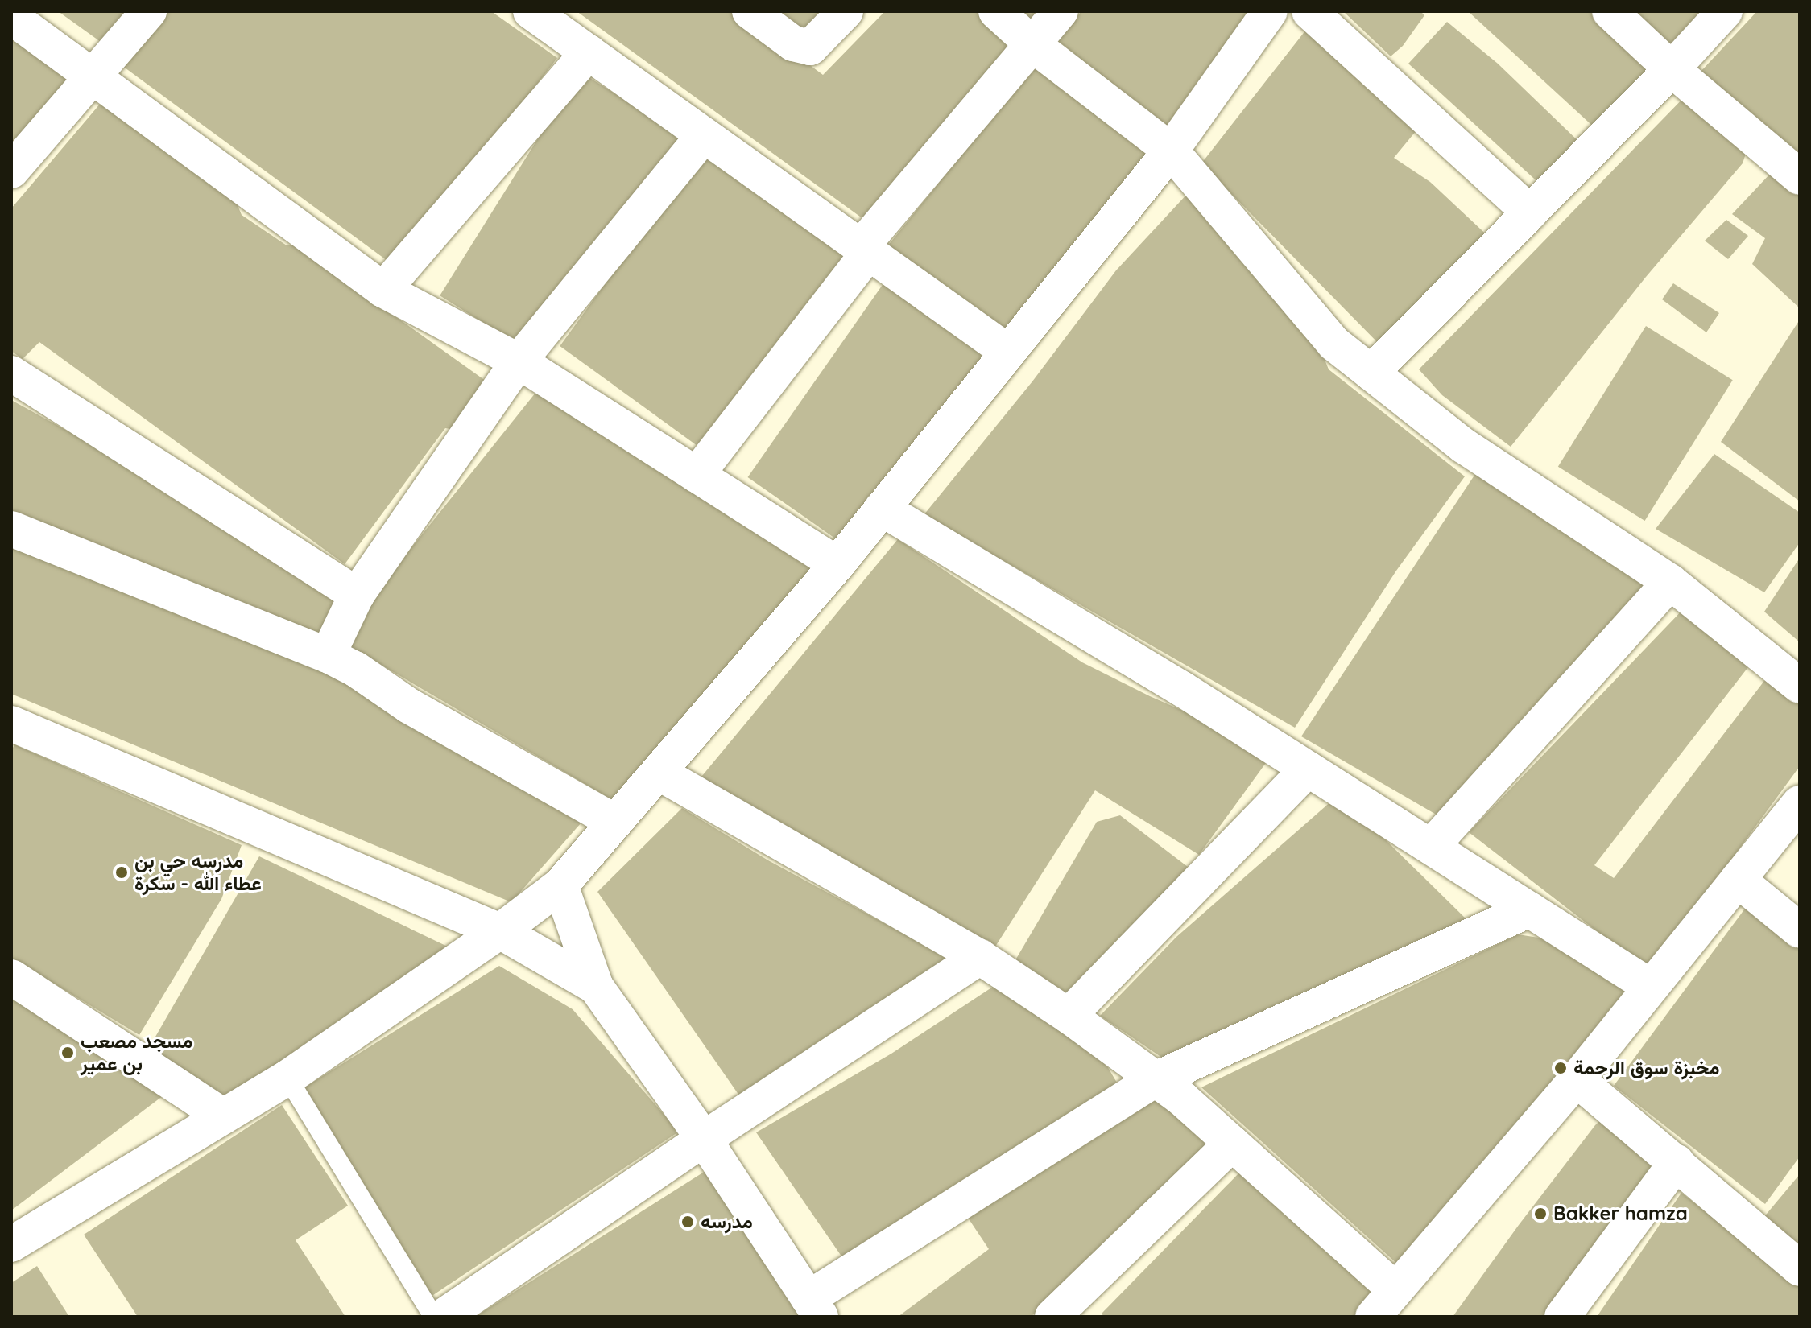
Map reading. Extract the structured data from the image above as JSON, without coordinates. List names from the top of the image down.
{
  "places": [
    "مدرسه حي بن عطاء الله - سكرة",
    "مسجد مصعب بن عمير",
    "مخبزة سوق الرحمة",
    "Bakker hamza",
    "مدرسه"
  ]
}
